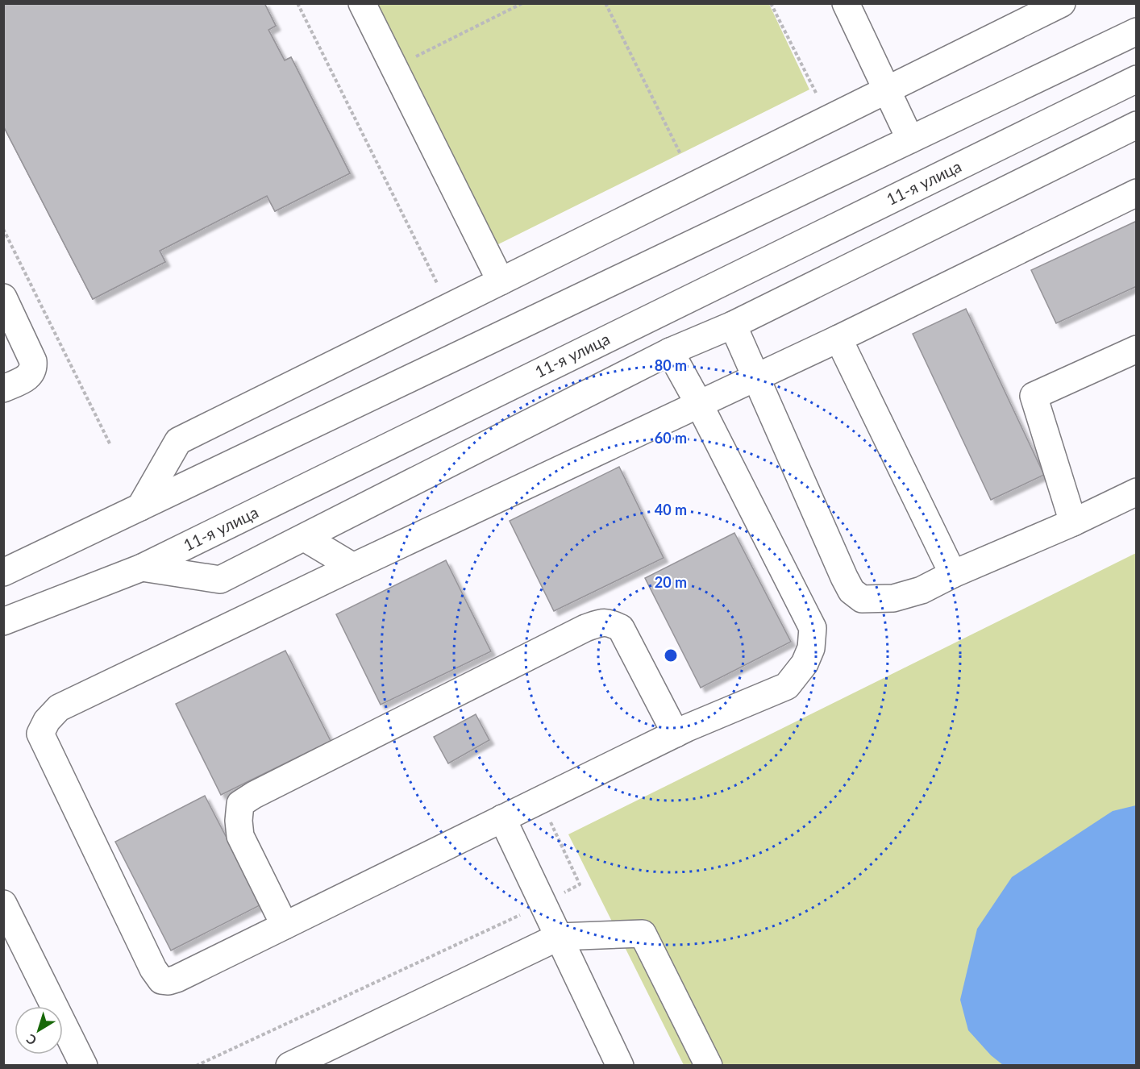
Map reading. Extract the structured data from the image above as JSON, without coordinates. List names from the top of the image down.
{
  "streets": {
    "street": ["11-я улица"]
  },
  "north": "bottom left",
  "rings": [
    "80 m",
    "60 m",
    "40 m",
    "20 m"
  ]
}
